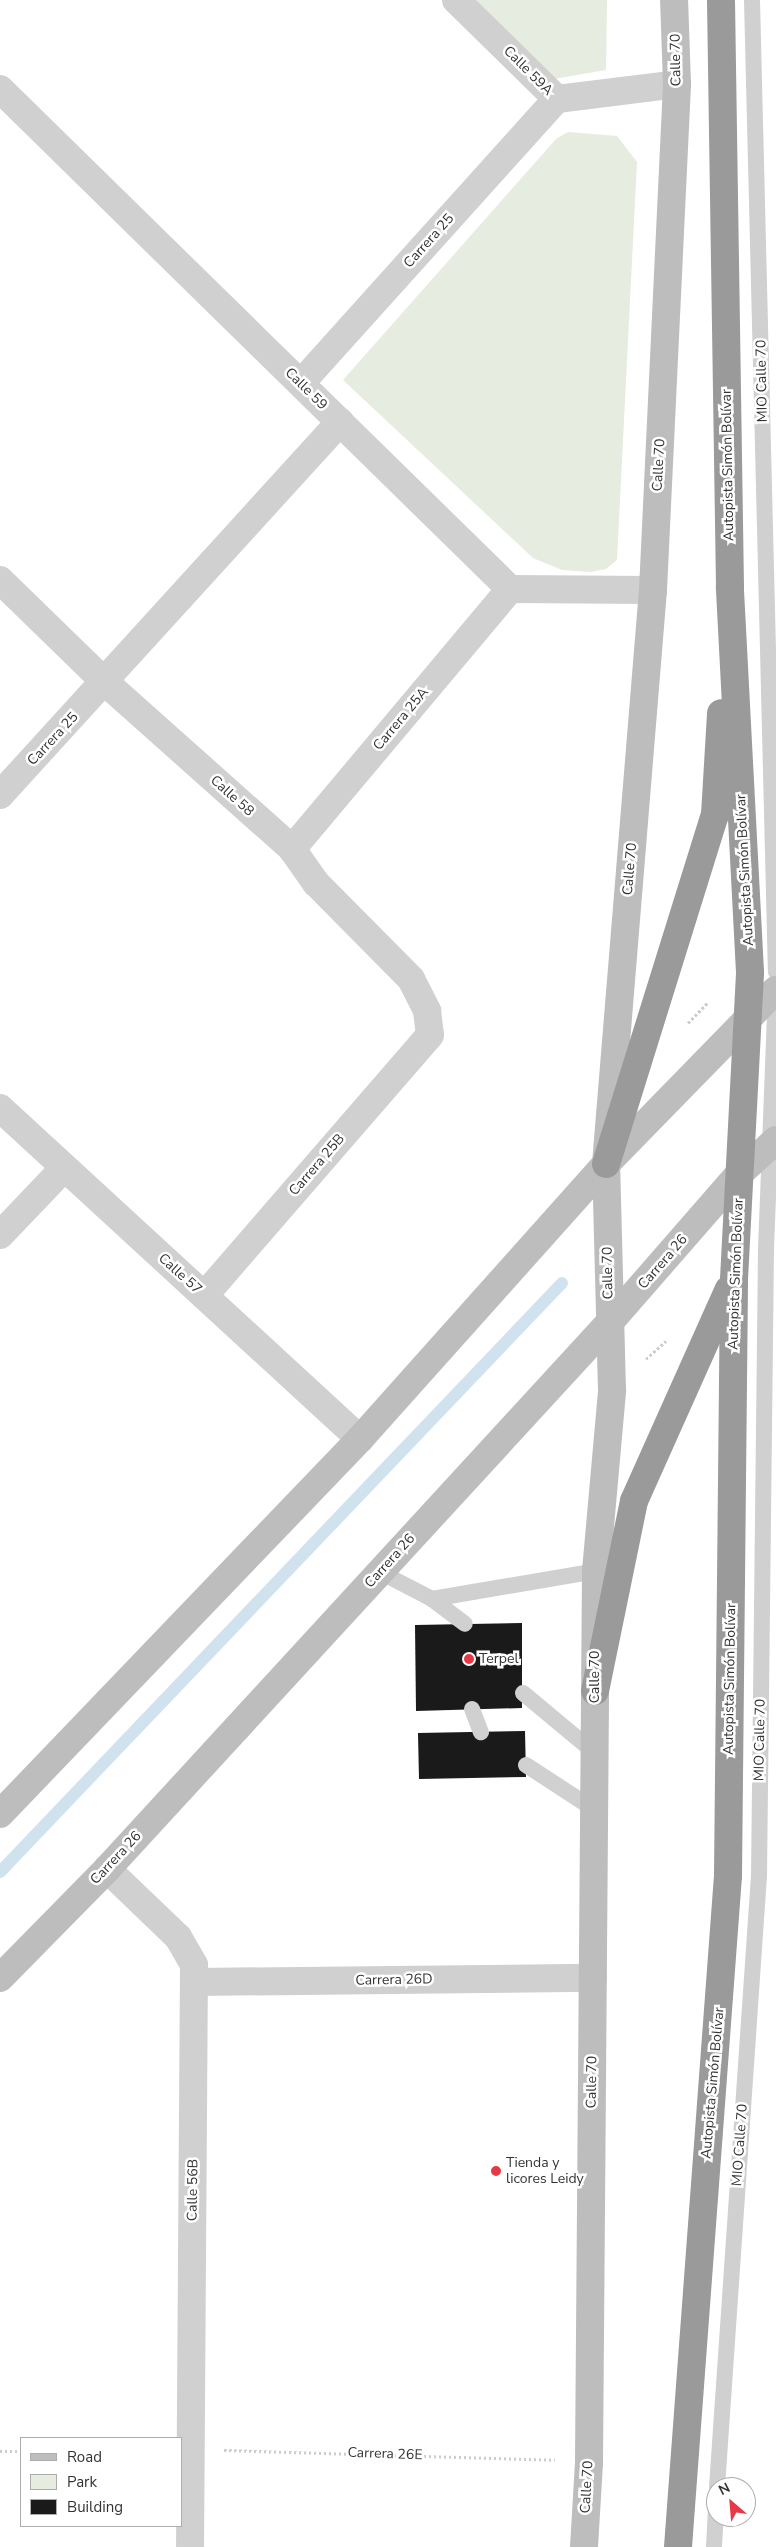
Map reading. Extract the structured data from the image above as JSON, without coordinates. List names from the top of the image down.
{
  "streets": {
    "highway": ["Autopista Simón Bolívar"],
    "street": [
      "Calle 70",
      "Calle 59A",
      "Carrera 25",
      "Calle 59",
      "Carrera 25A",
      "Calle 58",
      "Carrera 25B",
      "Carrera 26",
      "Calle 57",
      "Carrera 26D",
      "Calle 56B"
    ],
    "lane": ["MIO Calle 70"],
    "path": ["Carrera 26E"]
  },
  "crossings": [
    ["Calle 70", "Calle 59A"],
    ["Calle 70", "Carrera 26"],
    ["Calle 70", "Carrera 26D"],
    ["Calle 70", "Carrera 26E"],
    ["Calle 59A", "Carrera 25"],
    ["Carrera 25", "Calle 59"],
    ["Carrera 25", "Calle 58"],
    ["MIO Calle 70", "Carrera 26"],
    ["Calle 59", "Carrera 25A"],
    ["Autopista Simón Bolívar", "Carrera 26"],
    ["Carrera 25A", "Calle 58"],
    ["Calle 58", "Carrera 25B"],
    ["Carrera 25B", "Calle 57"],
    ["Carrera 26", "Calle 56B"],
    ["Carrera 26D", "Calle 56B"],
    ["Calle 56B", "Carrera 26E"]
  ],
  "places": ["Terpel", "Tienda y licores Leidy"],
  "legend": ["Road", "Park", "Building"],
  "north": "top left"
}
